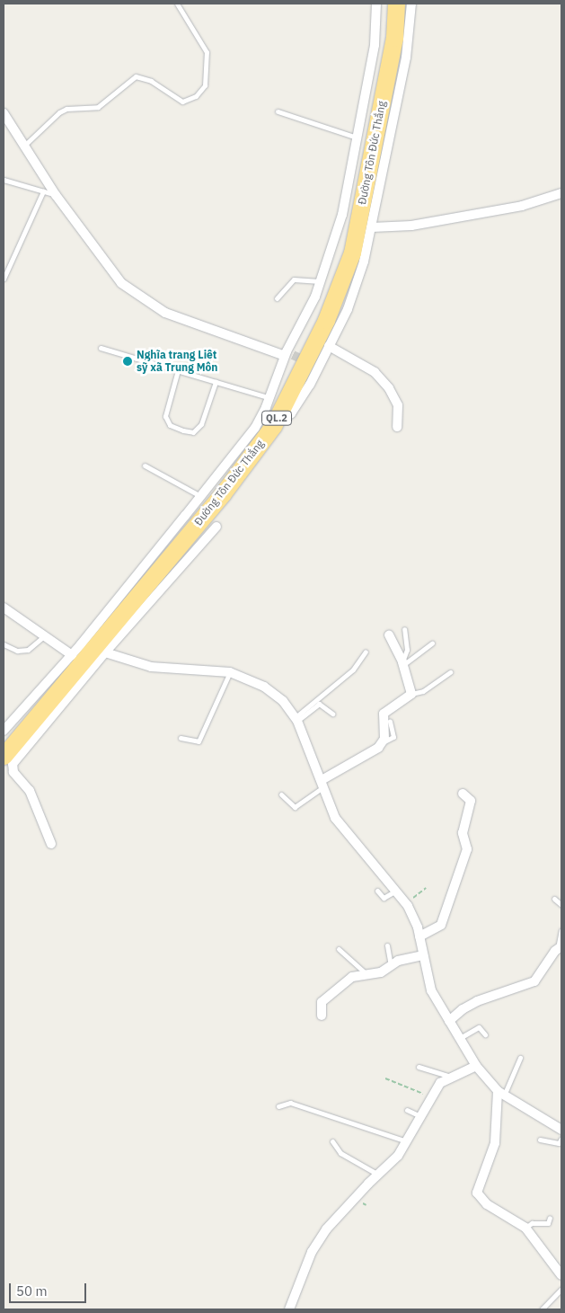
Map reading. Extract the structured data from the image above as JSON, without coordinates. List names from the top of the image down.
{
  "streets": {
    "highway": ["Đường Tôn Đức Thắng", "QL.2"]
  },
  "places": ["Nghĩa trang Liệt sỹ xã Trung Môn"],
  "scale_bar": "50 m"
}
